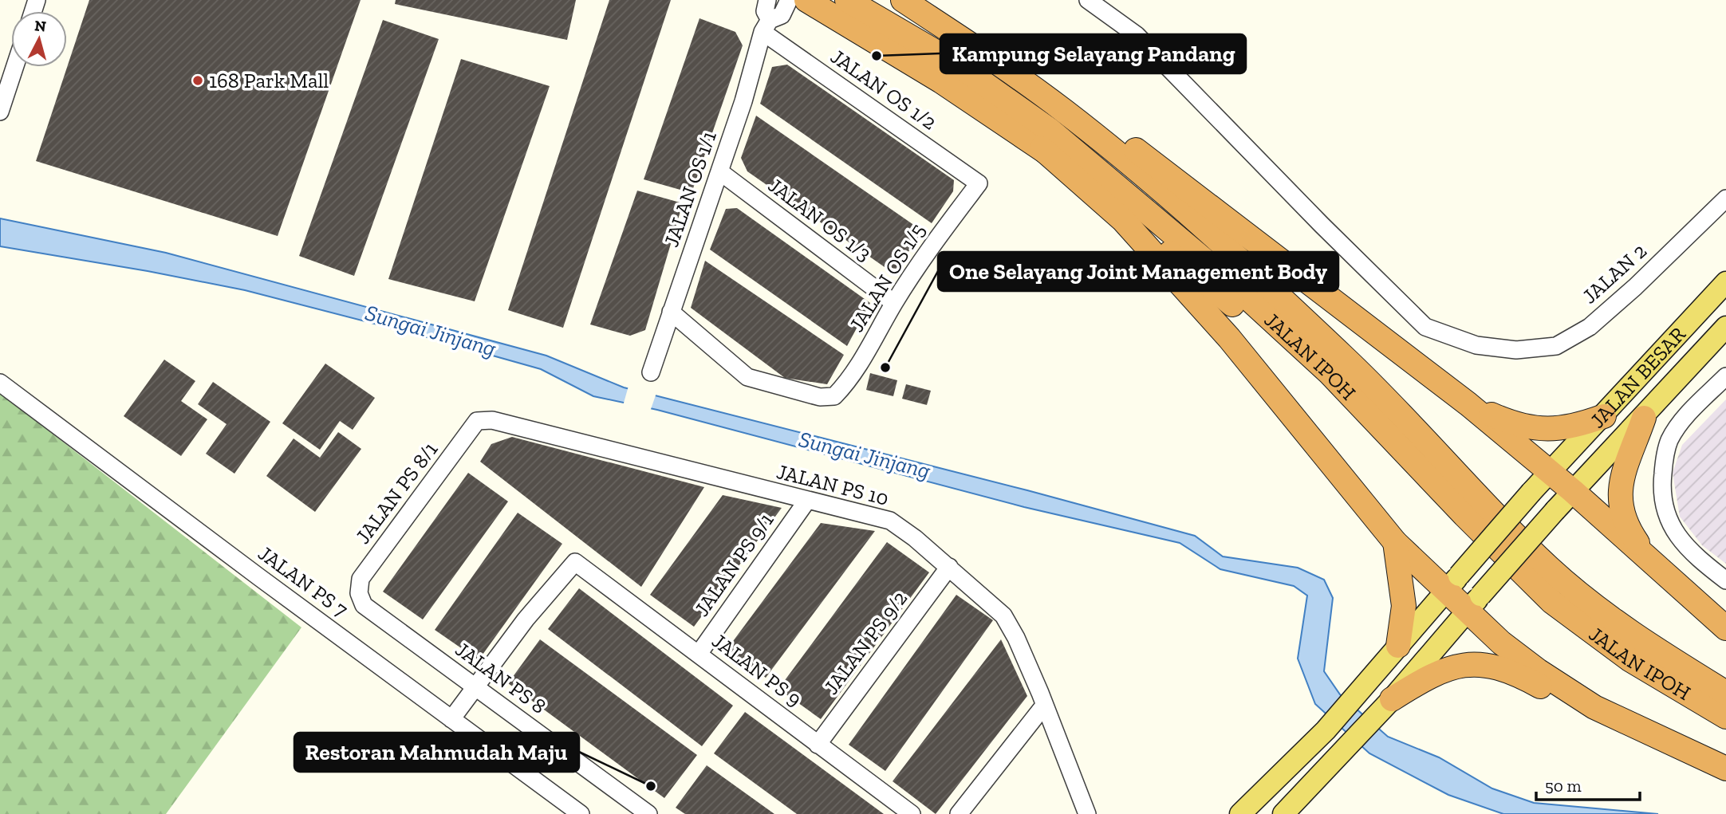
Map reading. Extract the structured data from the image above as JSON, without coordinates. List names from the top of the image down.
{
  "streets": {
    "highway": ["JALAN IPOH"],
    "main road": ["JALAN BESAR"],
    "street": [
      "JALAN OS 1/2",
      "JALAN OS 1/1",
      "JALAN OS 1/3",
      "JALAN 2",
      "JALAN OS 1/5",
      "JALAN PS 10",
      "JALAN PS 8/1",
      "JALAN PS 9/1",
      "JALAN PS 7",
      "JALAN PS 9/2",
      "JALAN PS 9",
      "JALAN PS 8"
    ]
  },
  "crossings": [
    ["JALAN OS 1/2", "JALAN OS 1/1"],
    ["JALAN OS 1/2", "JALAN OS 1/5"],
    ["JALAN OS 1/1", "JALAN OS 1/3"],
    ["JALAN OS 1/1", "JALAN OS 1/5"],
    ["JALAN OS 1/3", "JALAN OS 1/5"],
    ["JALAN PS 10", "JALAN PS 8/1"],
    ["JALAN PS 10", "JALAN PS 9/1"],
    ["JALAN PS 10", "JALAN PS 9/2"],
    ["JALAN PS 8/1", "JALAN PS 8"],
    ["JALAN PS 9/1", "JALAN PS 9"],
    ["JALAN PS 9/2", "JALAN PS 9"],
    ["JALAN PS 9", "JALAN PS 8"]
  ],
  "water": ["Sungai Jinjang"],
  "places": [
    "Kampung Selayang Pandang",
    "168 Park Mall",
    "One Selayang Joint Management Body",
    "Restoran Mahmudah Maju"
  ],
  "scale_bar": "50 m",
  "north": "top"
}
